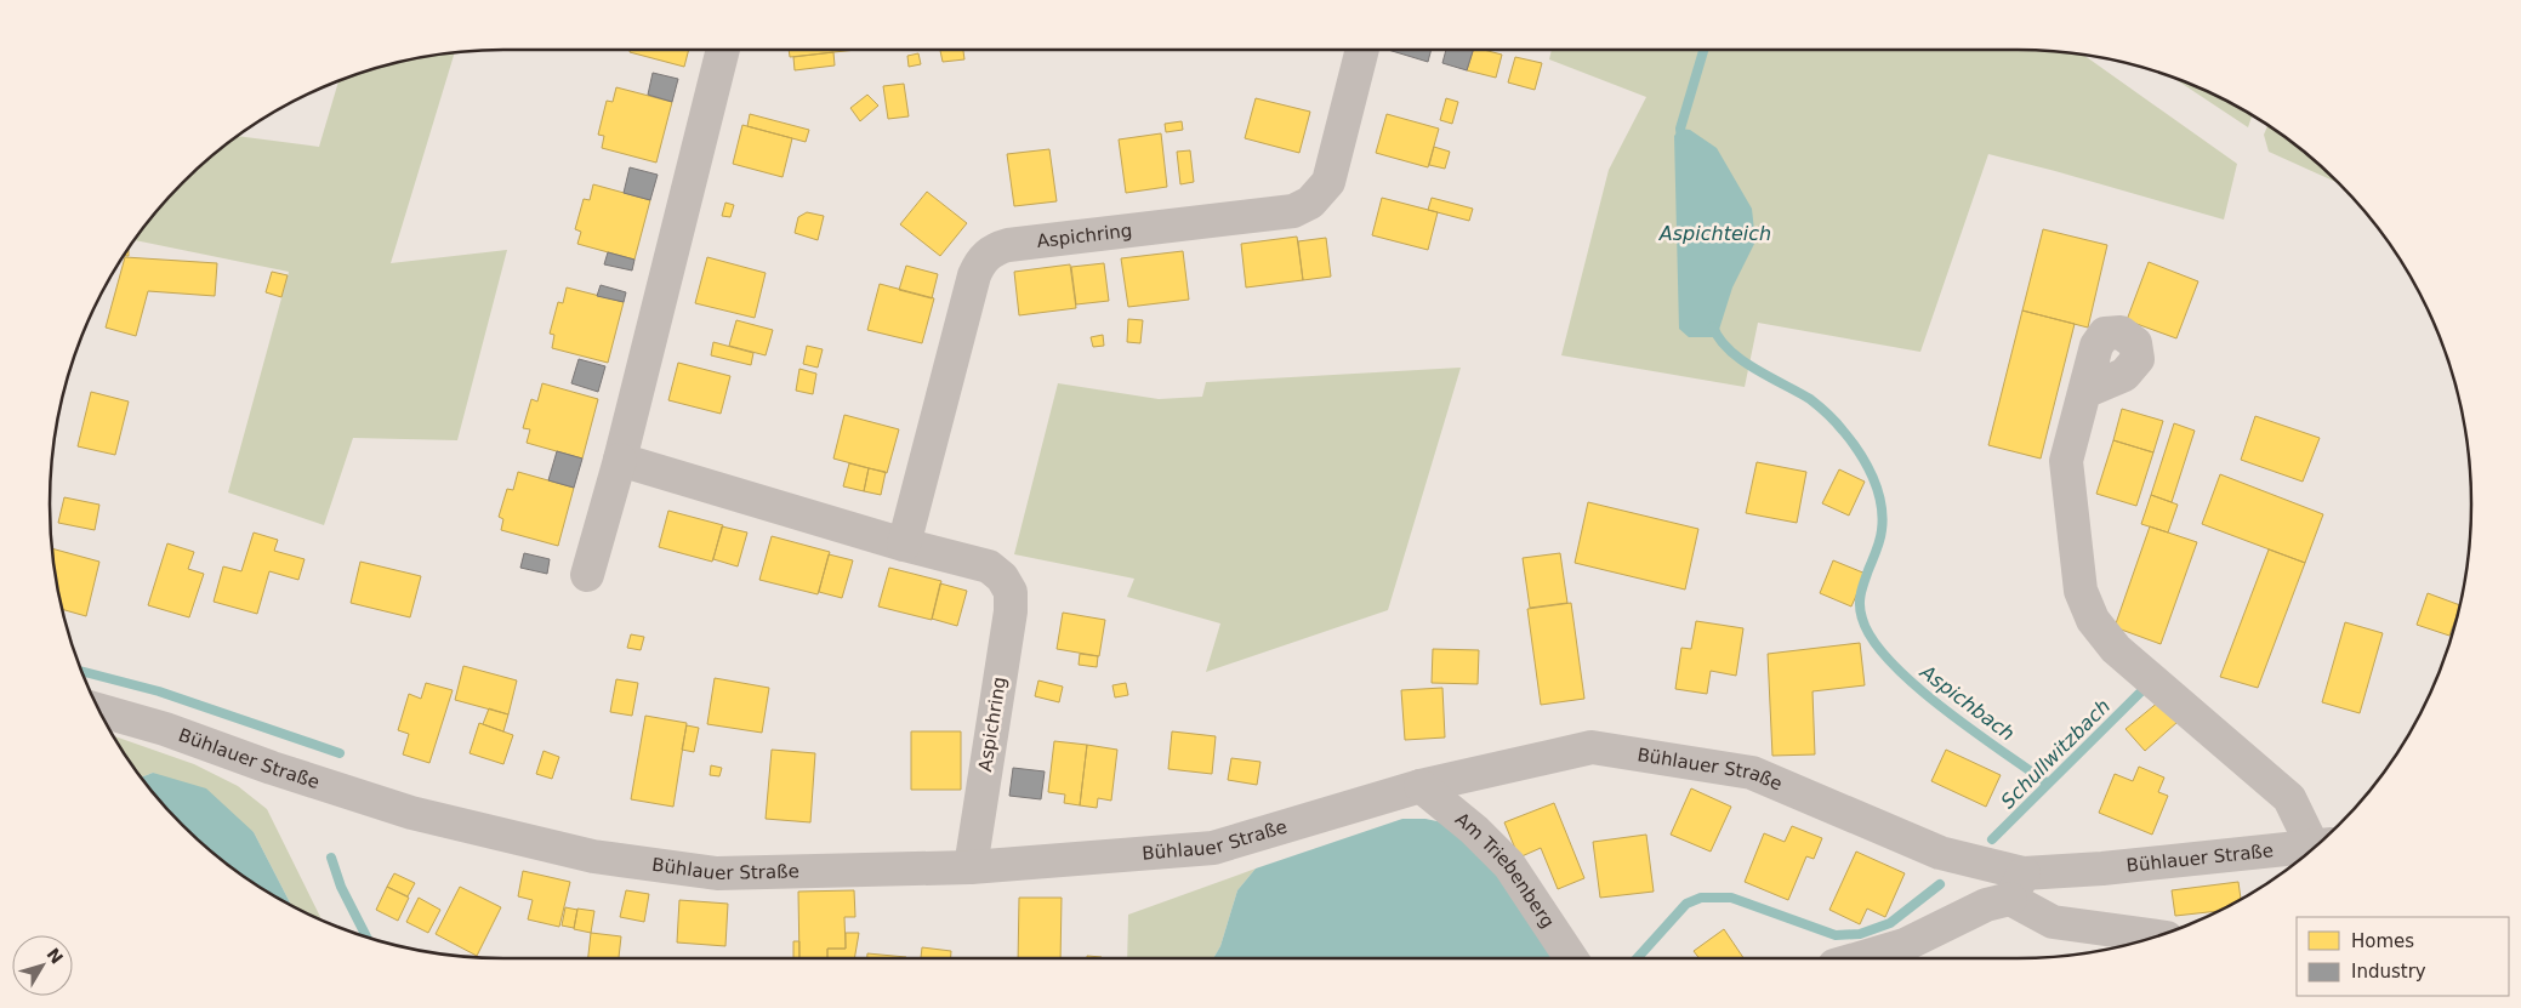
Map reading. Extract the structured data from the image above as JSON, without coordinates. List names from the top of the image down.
{
  "streets": {
    "street": ["Aspichring", "Bühlauer Straße", "Am Triebenberg"]
  },
  "crossings": [
    ["Aspichring", "Bühlauer Straße"],
    ["Bühlauer Straße", "Am Triebenberg"]
  ],
  "water": ["Aspichteich", "Aspichbach", "Schullwitzbach"],
  "legend": ["Homes", "Industry"],
  "north": "top right"
}
